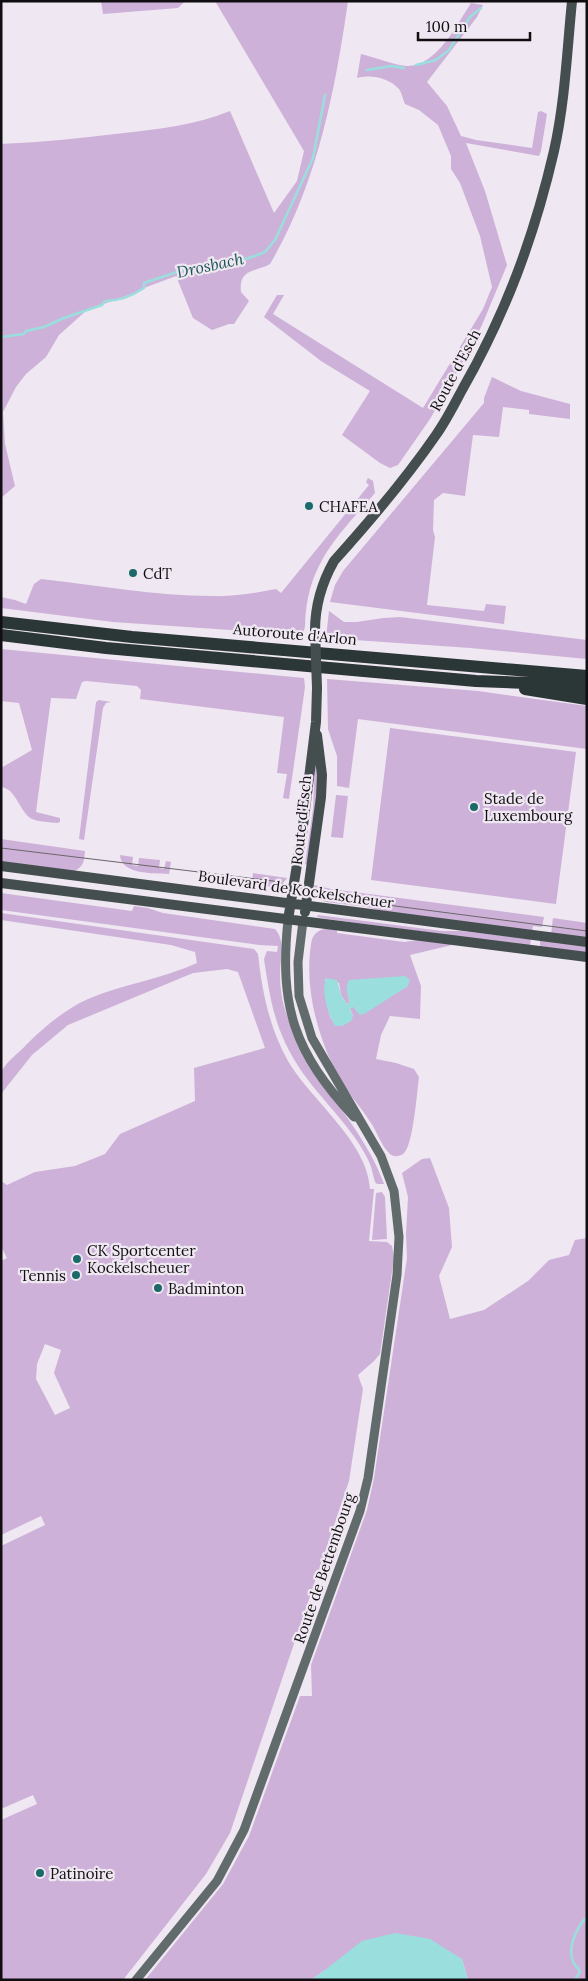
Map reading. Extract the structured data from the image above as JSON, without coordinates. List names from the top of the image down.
{
  "streets": {
    "highway": ["Autoroute d'Arlon"],
    "main road": ["Route d'Esch", "Boulevard de Kockelscheuer", "Route de Bettembourg"]
  },
  "crossings": [
    ["Route d'Esch", "Boulevard de Kockelscheuer"],
    ["Route d'Esch", "Route de Bettembourg"],
    ["Boulevard de Kockelscheuer", "Route de Bettembourg"]
  ],
  "water": ["Drosbach"],
  "places": [
    "CHAFEA",
    "CdT",
    "Stade de Luxembourg",
    "CK Sportcenter Kockelscheuer",
    "Tennis",
    "Badminton",
    "Patinoire"
  ],
  "scale_bar": "100 m"
}
